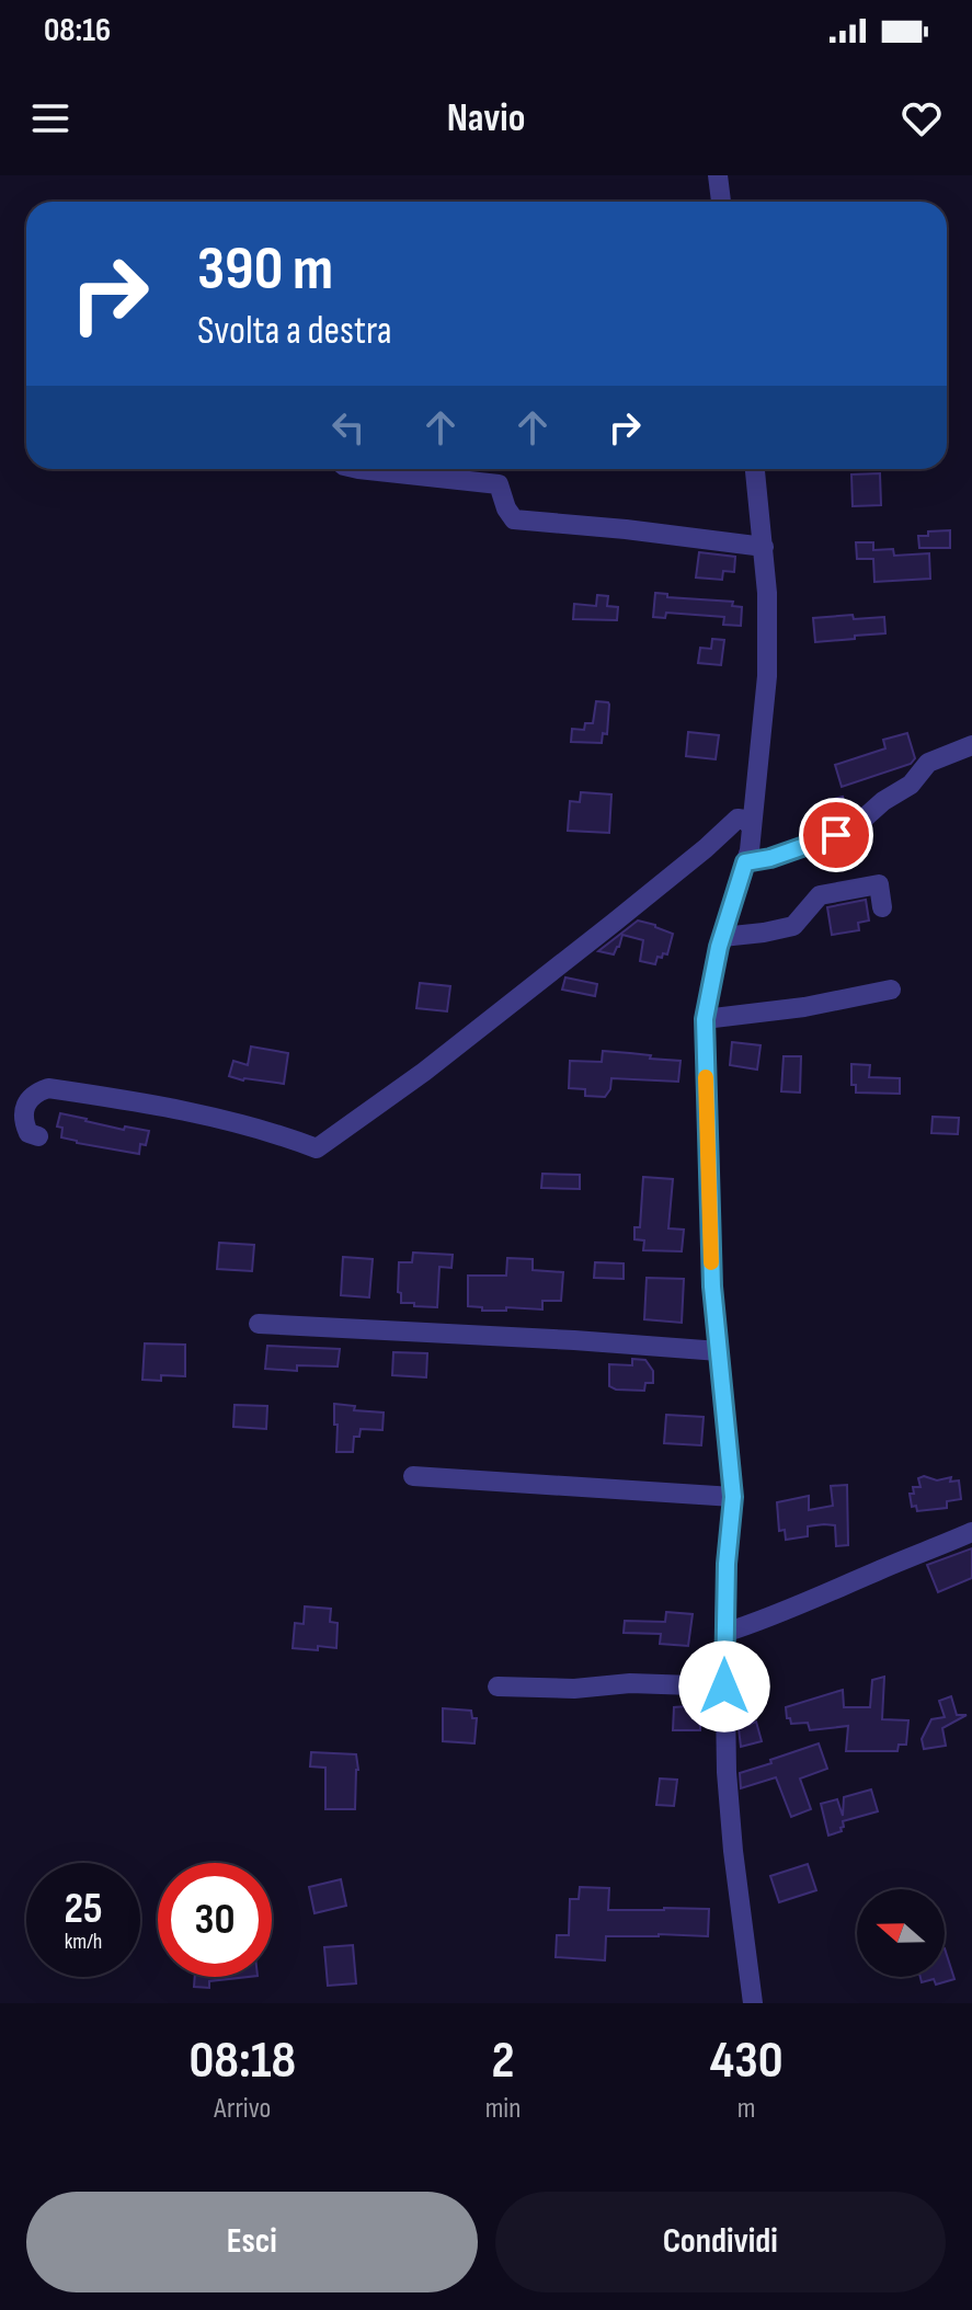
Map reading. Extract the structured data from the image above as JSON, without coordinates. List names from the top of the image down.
{
  "north": "left",
  "page": {
    "status": "08:16",
    "header": "Navio",
    "turn": ["390 m", "Svolta a destra"],
    "speed": "25 km/h",
    "limit": "30",
    "eta": [
      "08:18",
      "Arrivo",
      "2",
      "min",
      "430",
      "m"
    ],
    "buttons": ["Esci", "Condividi"]
  }
}
